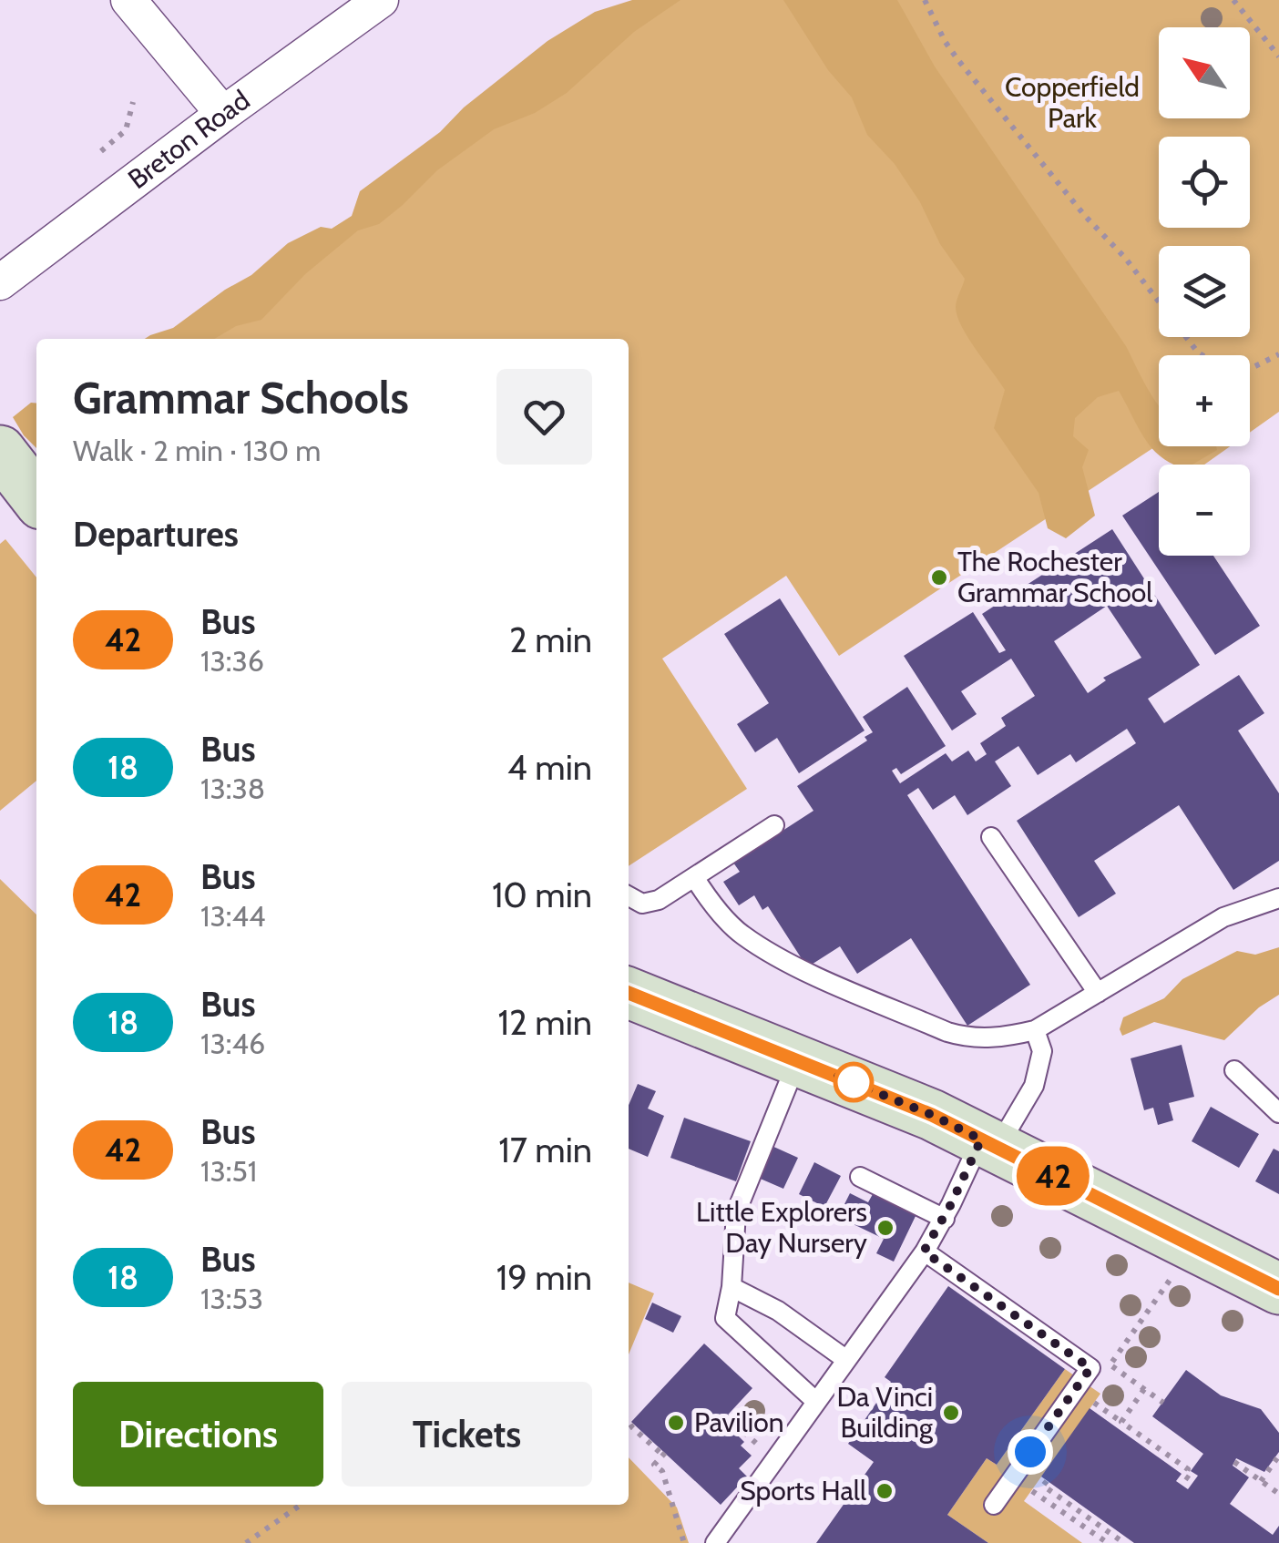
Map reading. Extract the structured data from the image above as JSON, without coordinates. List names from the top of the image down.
{
  "streets": {
    "street": ["Breton Road"]
  },
  "parks": ["Copperfield Park"],
  "places": [
    "The Rochester Grammar School",
    "Little Explorers Day Nursery",
    "Da Vinci Building",
    "Pavilion",
    "Sports Hall"
  ],
  "lines": ["bus line 42"],
  "north": "top left",
  "page": {
    "on_map": "42",
    "map_buttons": ["+", "−"],
    "heading": [
      ["Grammar Schools", "Walk · 2 min · 130 m"],
      "Departures"
    ],
    "list": [
      {
        "mark": "42",
        "name": "Bus",
        "note": "13:36",
        "value": "2 min"
      },
      {
        "mark": "18",
        "name": "Bus",
        "note": "13:38",
        "value": "4 min"
      },
      {
        "mark": "42",
        "name": "Bus",
        "note": "13:44",
        "value": "10 min"
      },
      {
        "mark": "18",
        "name": "Bus",
        "note": "13:46",
        "value": "12 min"
      },
      {
        "mark": "42",
        "name": "Bus",
        "note": "13:51",
        "value": "17 min"
      },
      {
        "mark": "18",
        "name": "Bus",
        "note": "13:53",
        "value": "19 min"
      }
    ],
    "buttons": ["Directions", "Tickets"]
  }
}
